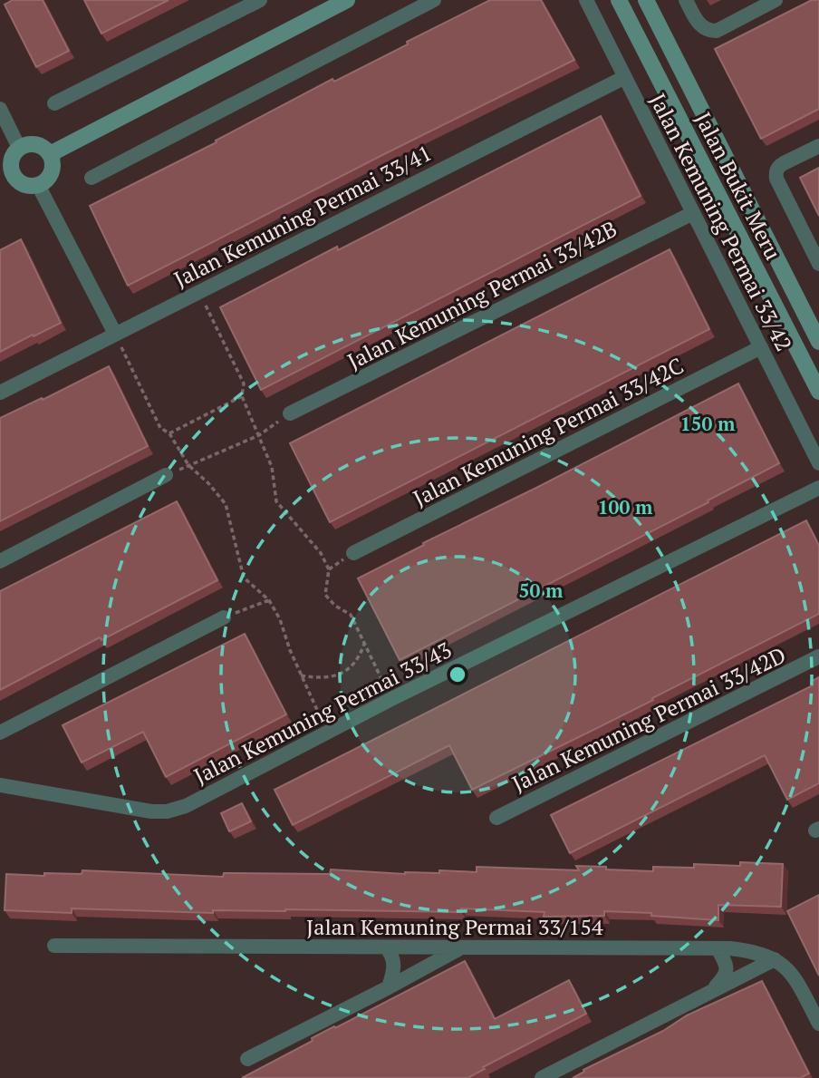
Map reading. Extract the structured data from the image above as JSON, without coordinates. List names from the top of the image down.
{
  "streets": {
    "main road": ["Jalan Bukit Meru"],
    "street": [
      "Jalan Kemuning Permai 33/41",
      "Jalan Kemuning Permai 33/42",
      "Jalan Kemuning Permai 33/42B",
      "Jalan Kemuning Permai 33/42C",
      "Jalan Kemuning Permai 33/43",
      "Jalan Kemuning Permai 33/42D",
      "Jalan Kemuning Permai 33/154"
    ]
  },
  "crossings": [
    ["Jalan Kemuning Permai 33/41", "Jalan Kemuning Permai 33/42"],
    ["Jalan Kemuning Permai 33/42", "Jalan Kemuning Permai 33/42B"],
    ["Jalan Kemuning Permai 33/42", "Jalan Kemuning Permai 33/42C"]
  ],
  "rings": ["150 m", "100 m", "50 m"]
}
